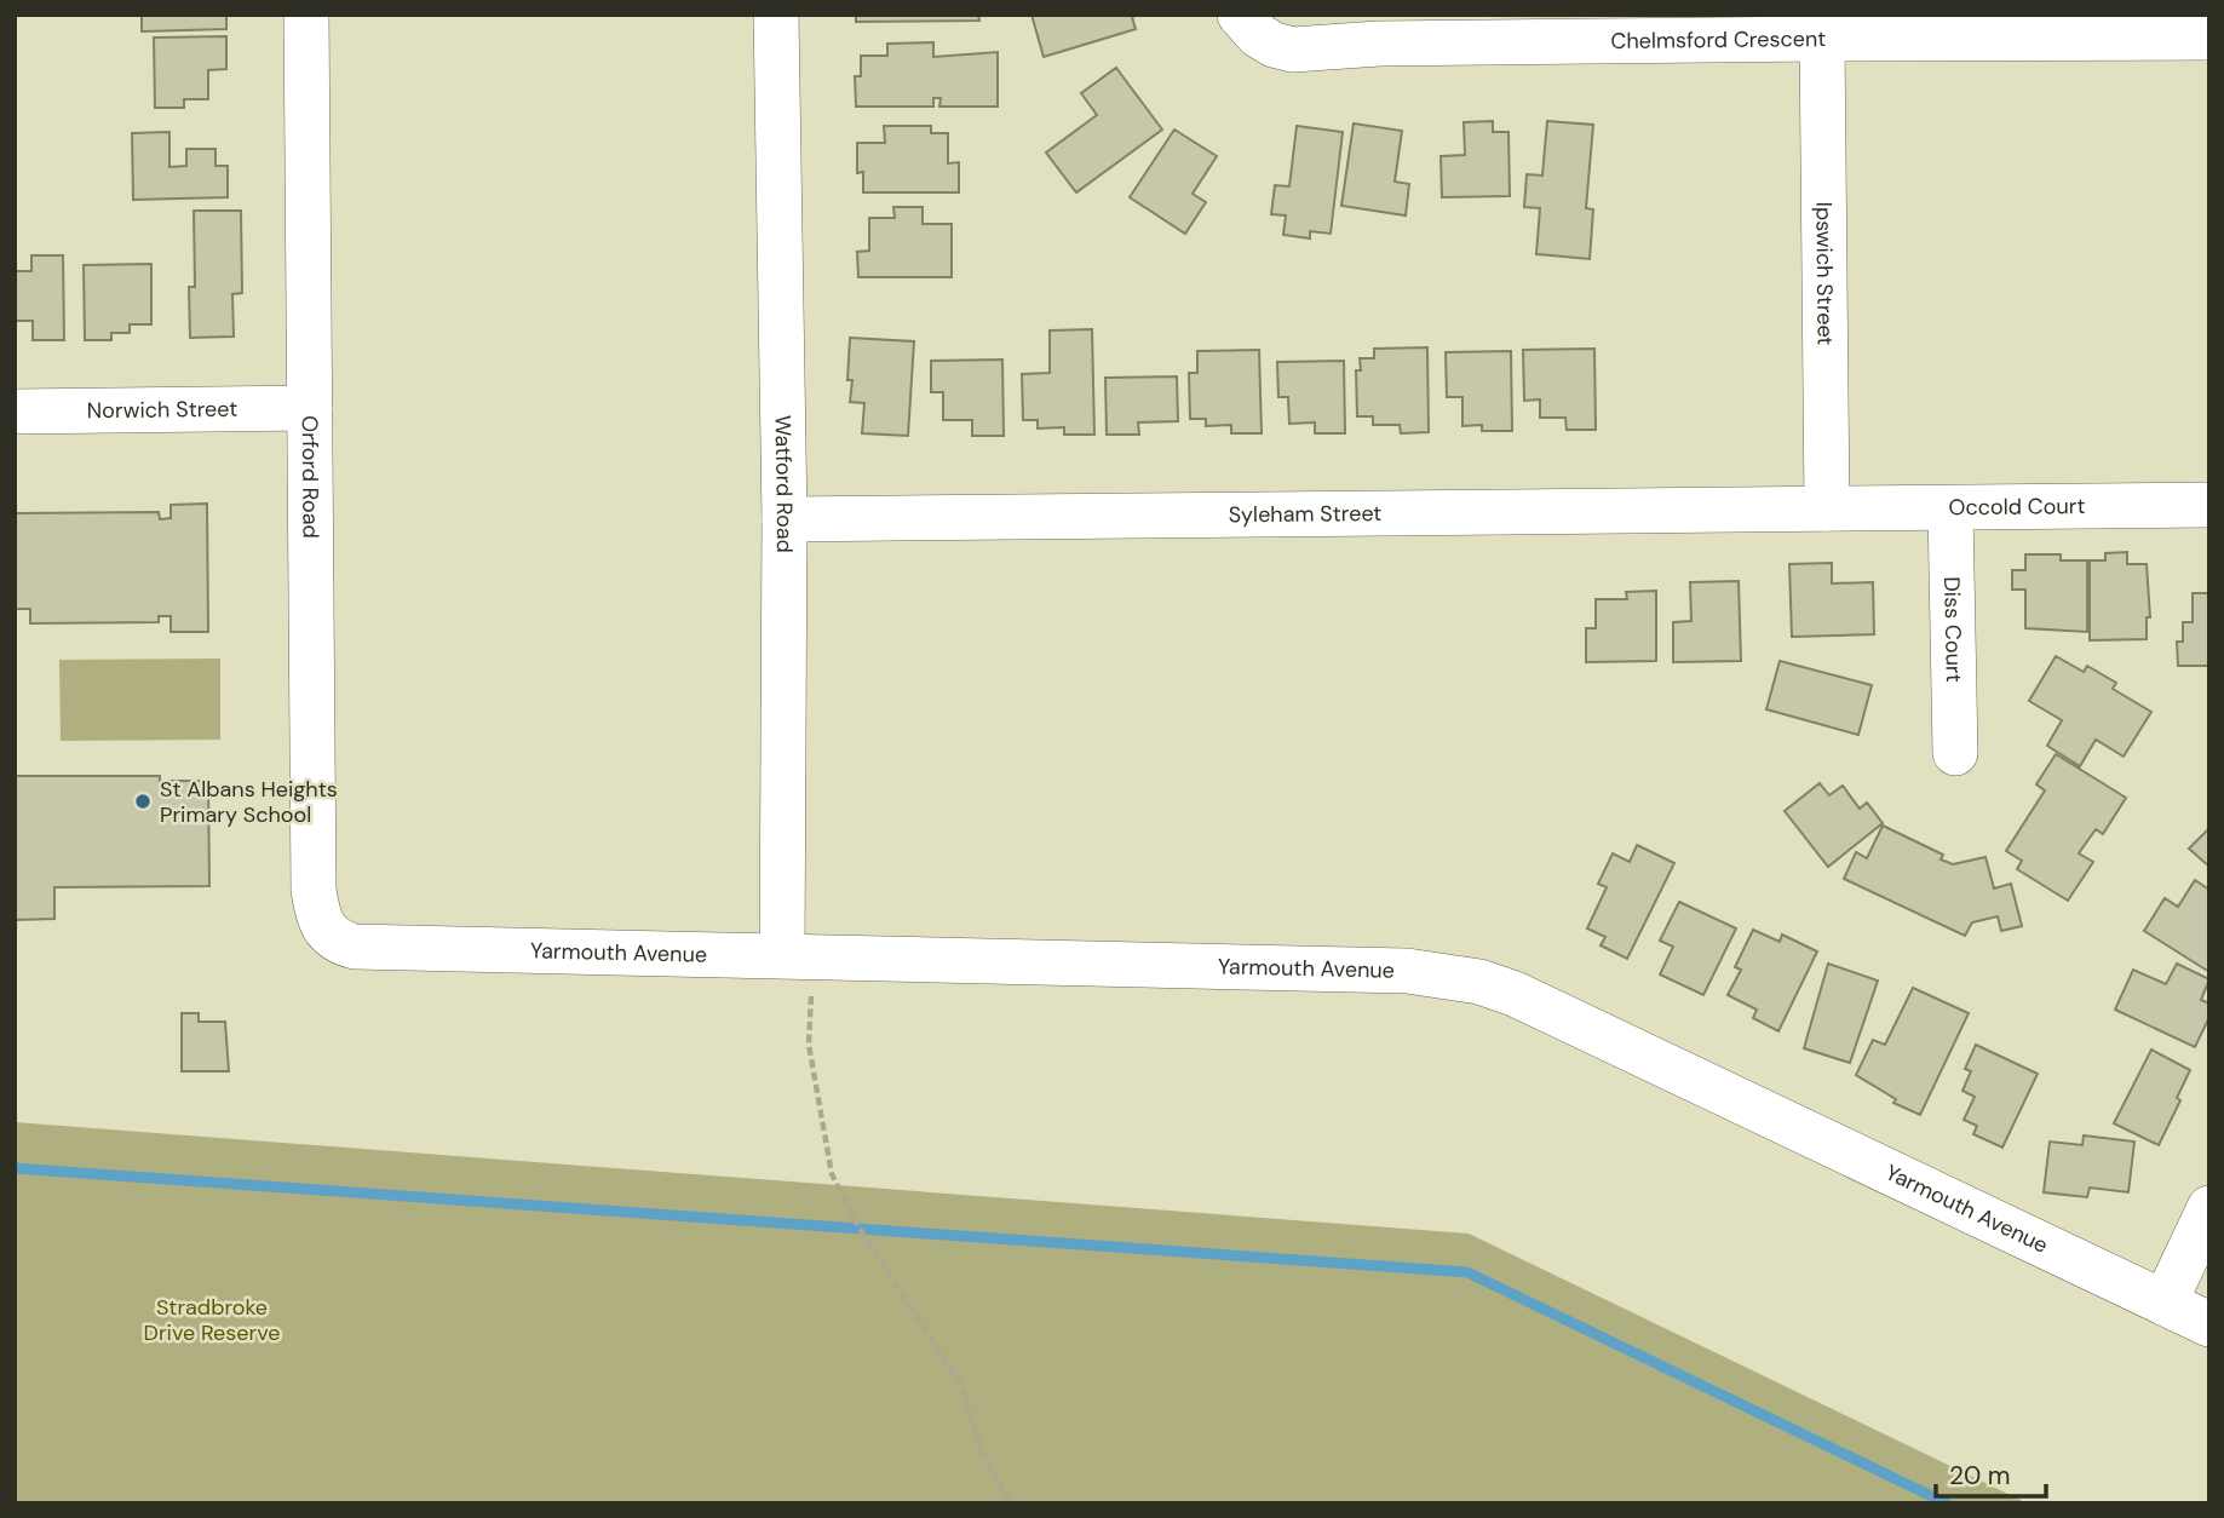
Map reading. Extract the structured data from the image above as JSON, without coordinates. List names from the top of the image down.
{
  "streets": {
    "street": [
      "Chelmsford Crescent",
      "Ipswich Street",
      "Norwich Street",
      "Orford Road",
      "Watford Road",
      "Occold Court",
      "Syleham Street",
      "Diss Court",
      "Yarmouth Avenue"
    ]
  },
  "crossings": [
    ["Chelmsford Crescent", "Ipswich Street"],
    ["Ipswich Street", "Occold Court"],
    ["Ipswich Street", "Syleham Street"],
    ["Norwich Street", "Orford Road"],
    ["Orford Road", "Yarmouth Avenue"],
    ["Watford Road", "Syleham Street"],
    ["Watford Road", "Yarmouth Avenue"],
    ["Occold Court", "Syleham Street"],
    ["Occold Court", "Diss Court"]
  ],
  "parks": ["Stradbroke Drive Reserve"],
  "places": ["St Albans Heights Primary School"],
  "scale_bar": "20 m"
}
